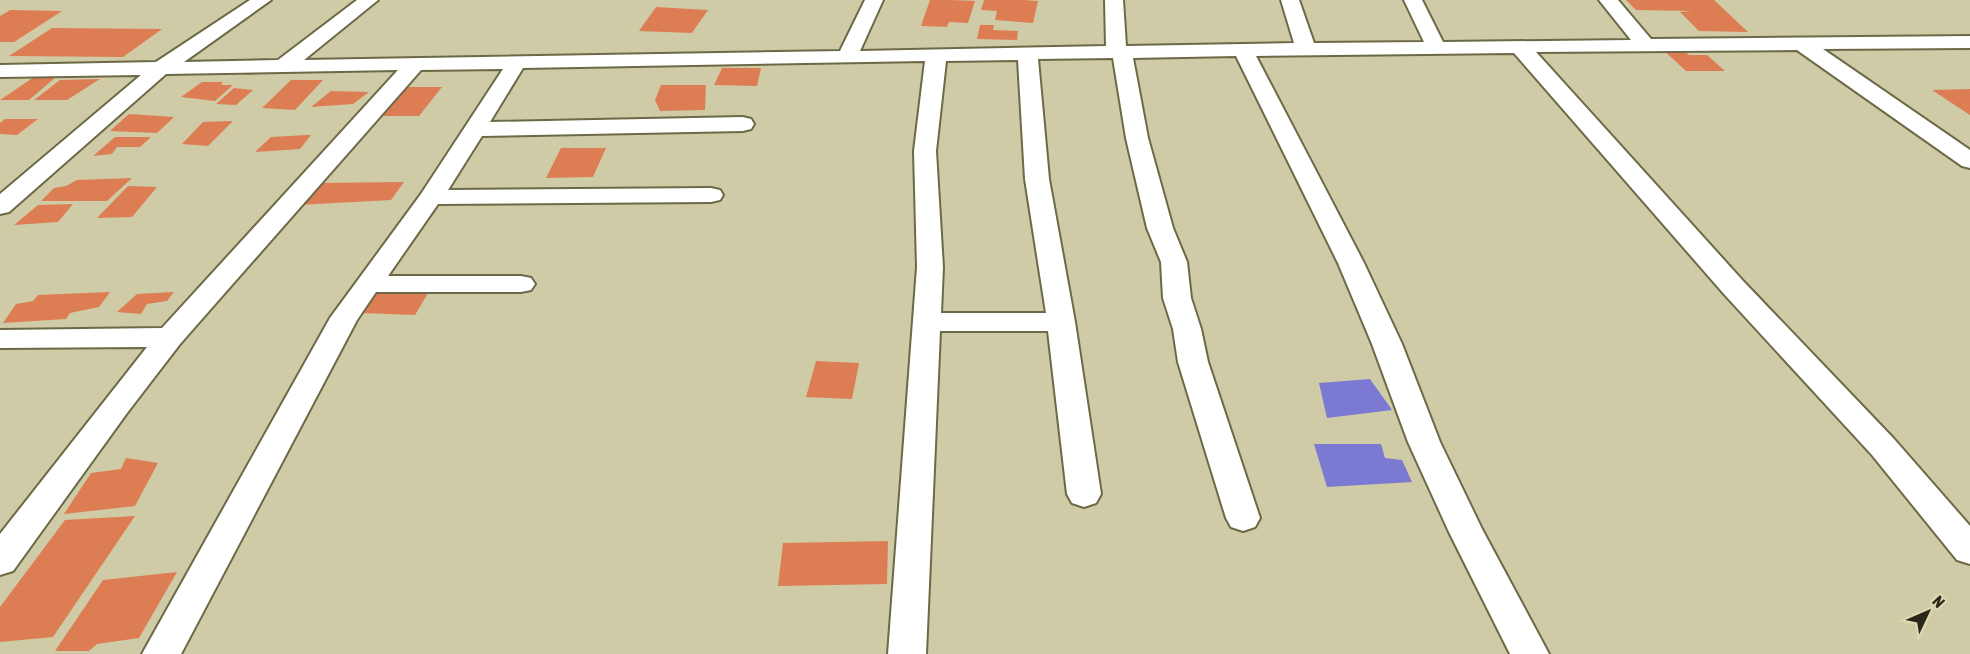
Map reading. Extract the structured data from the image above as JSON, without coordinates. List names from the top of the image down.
{
  "north": "top right"
}
